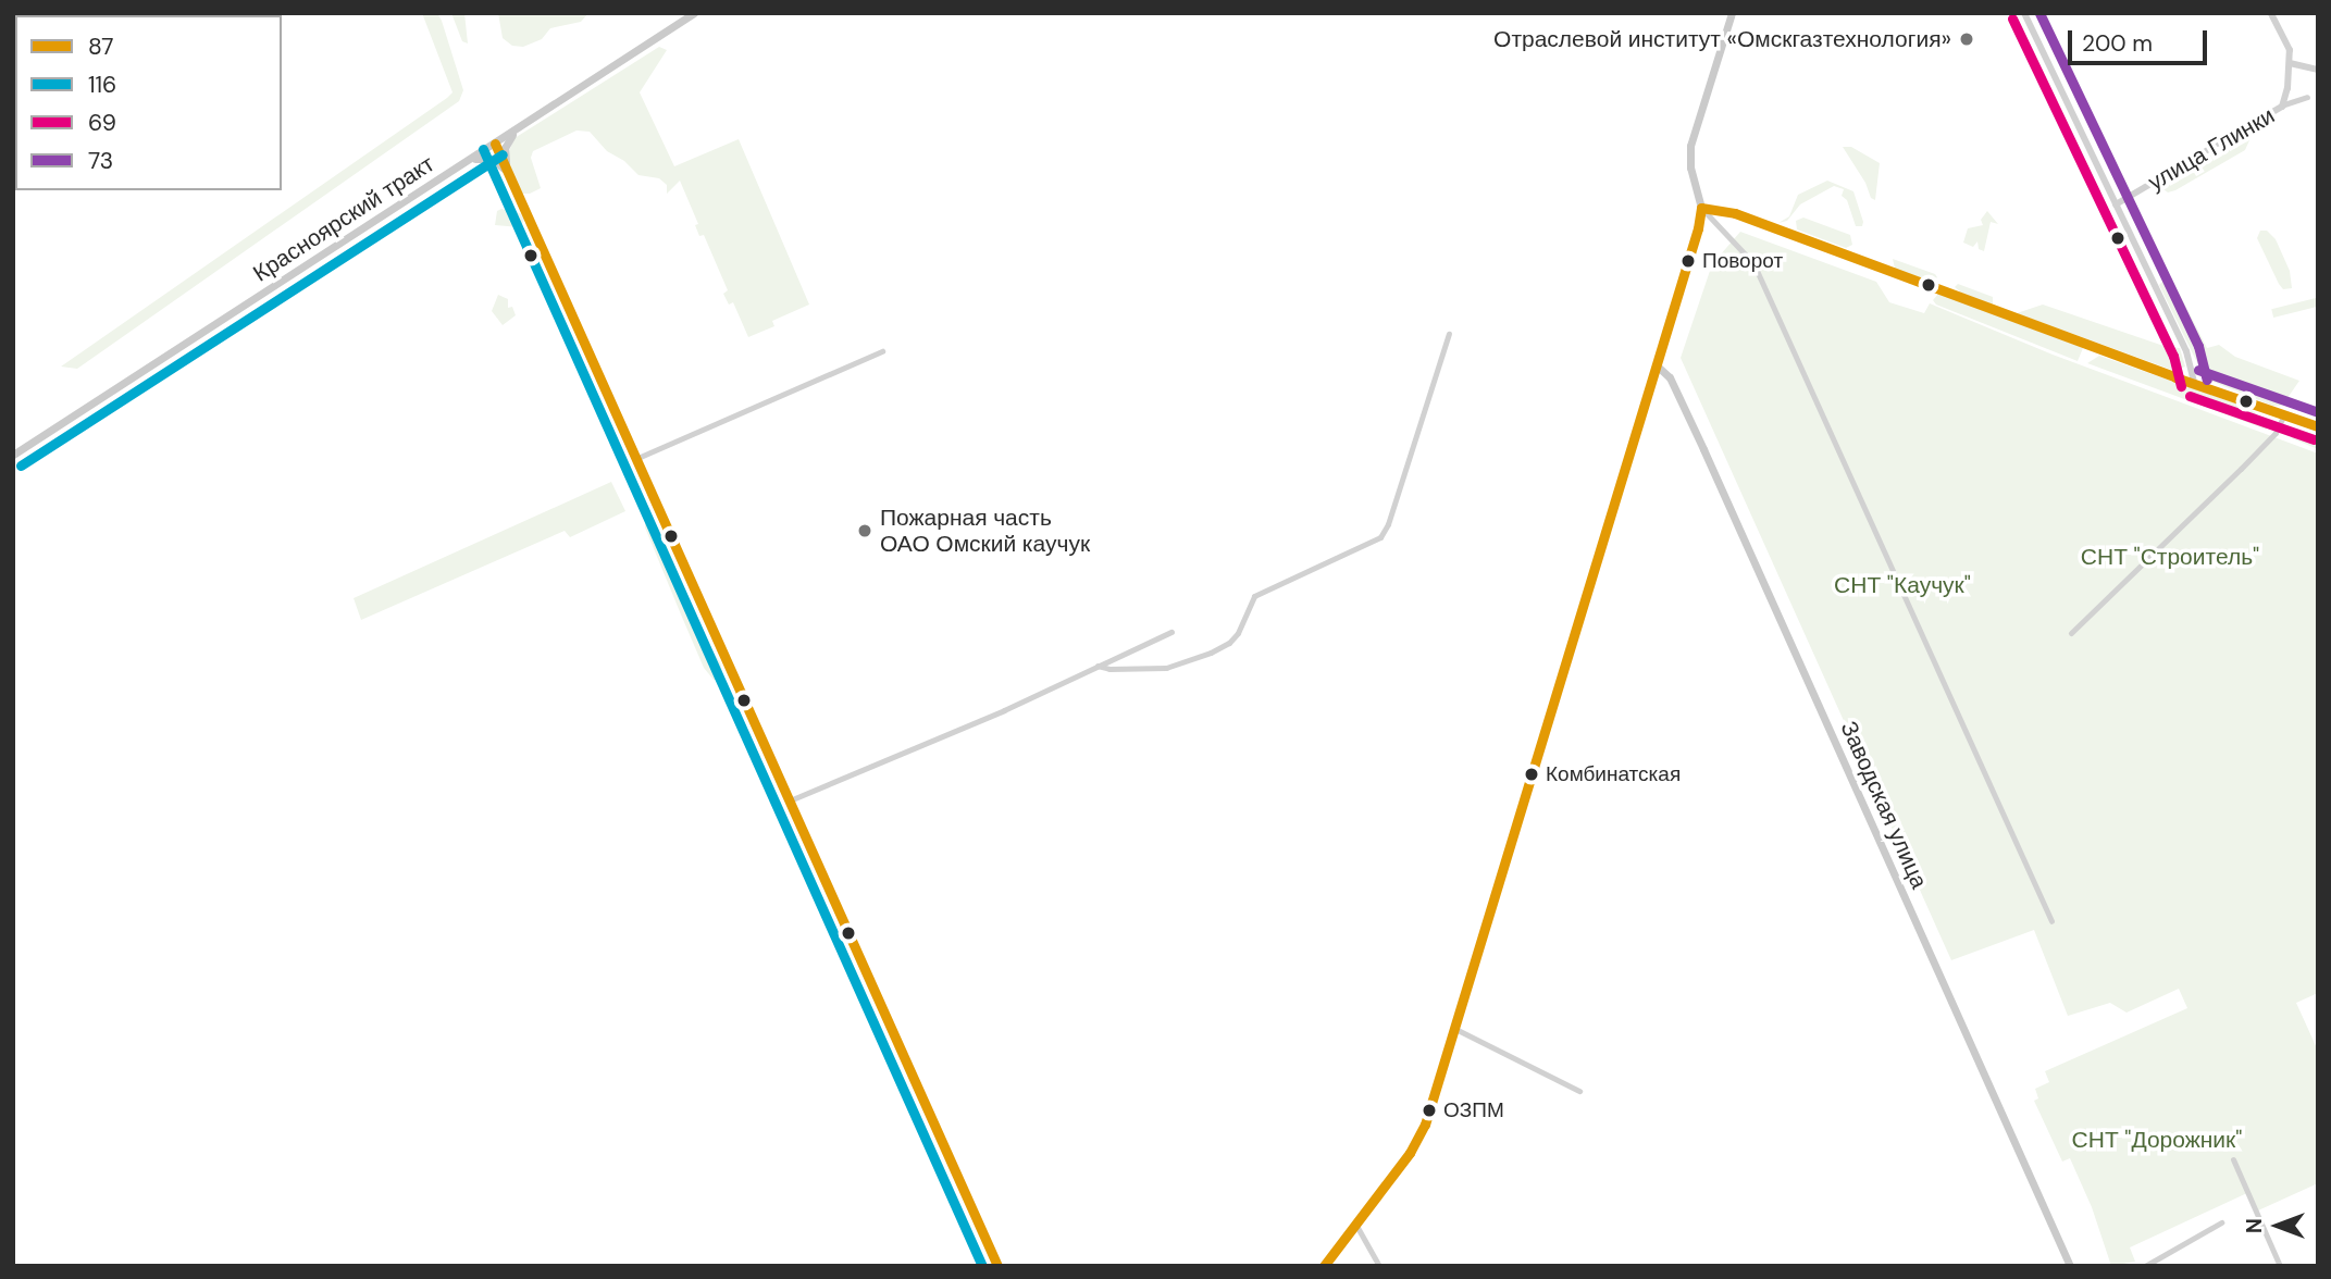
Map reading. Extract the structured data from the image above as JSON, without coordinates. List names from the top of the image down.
{
  "streets": {
    "main road": ["Красноярский тракт", "Заводская улица"],
    "street": ["улица Глинки"]
  },
  "parks": ["СНТ \"Строитель\"", "СНТ \"Каучук\"", "СНТ \"Дорожник\""],
  "places": [
    "Отраслевой институт «Омскгазтехнология»",
    "Поворот",
    "Пожарная часть ОАО Омский каучук",
    "Комбинатская",
    "ОЗПМ"
  ],
  "lines": [
    "transit line 73",
    "transit line 69",
    "transit line 87",
    "transit line 116"
  ],
  "legend": [
    "87",
    "116",
    "69",
    "73"
  ],
  "scale_bar": "200 m",
  "north": "left"
}
